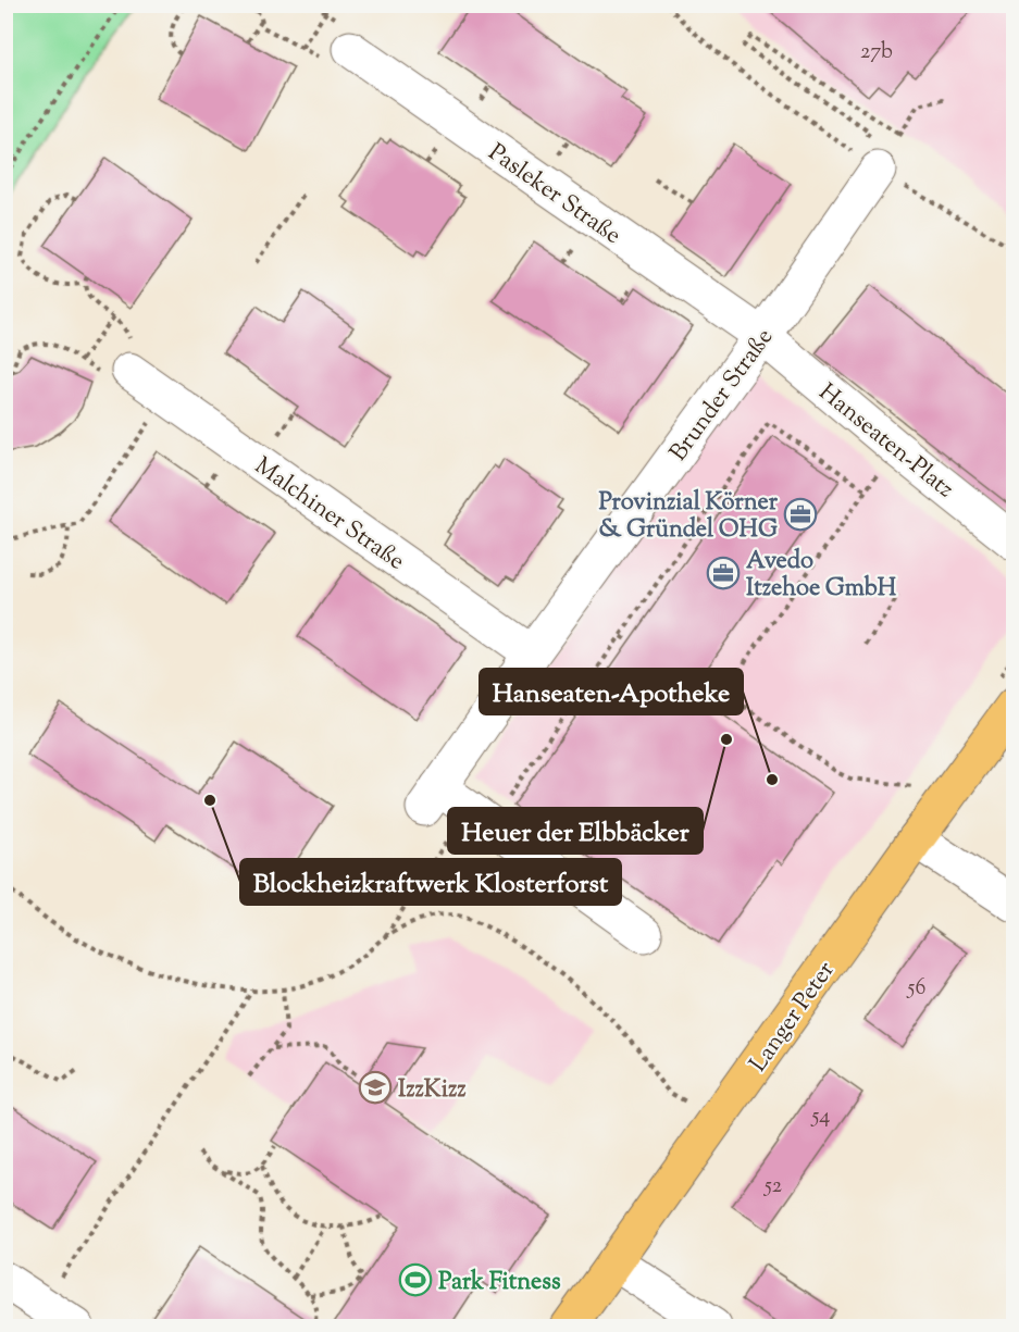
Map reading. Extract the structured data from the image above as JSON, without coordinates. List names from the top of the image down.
{
  "streets": {
    "main road": ["Langer Peter"],
    "street": [
      "Pasleker Straße",
      "Brunder Straße",
      "Hanseaten-Platz",
      "Malchiner Straße"
    ]
  },
  "crossings": [
    ["Pasleker Straße", "Brunder Straße"],
    ["Pasleker Straße", "Hanseaten-Platz"],
    ["Brunder Straße", "Hanseaten-Platz"],
    ["Brunder Straße", "Malchiner Straße"]
  ],
  "places": {
    "office": ["Provinzial Körner & Gründel OHG", "Avedo Itzehoe GmbH"],
    "other": ["Heuer der Elbbäcker", "Hanseaten-Apotheke", "Blockheizkraftwerk Klosterforst"],
    "school or university": ["IzzKizz"],
    "sports": ["Park Fitness"]
  },
  "house_numbers": [
    "27b",
    "56",
    "54",
    "52"
  ]
}
